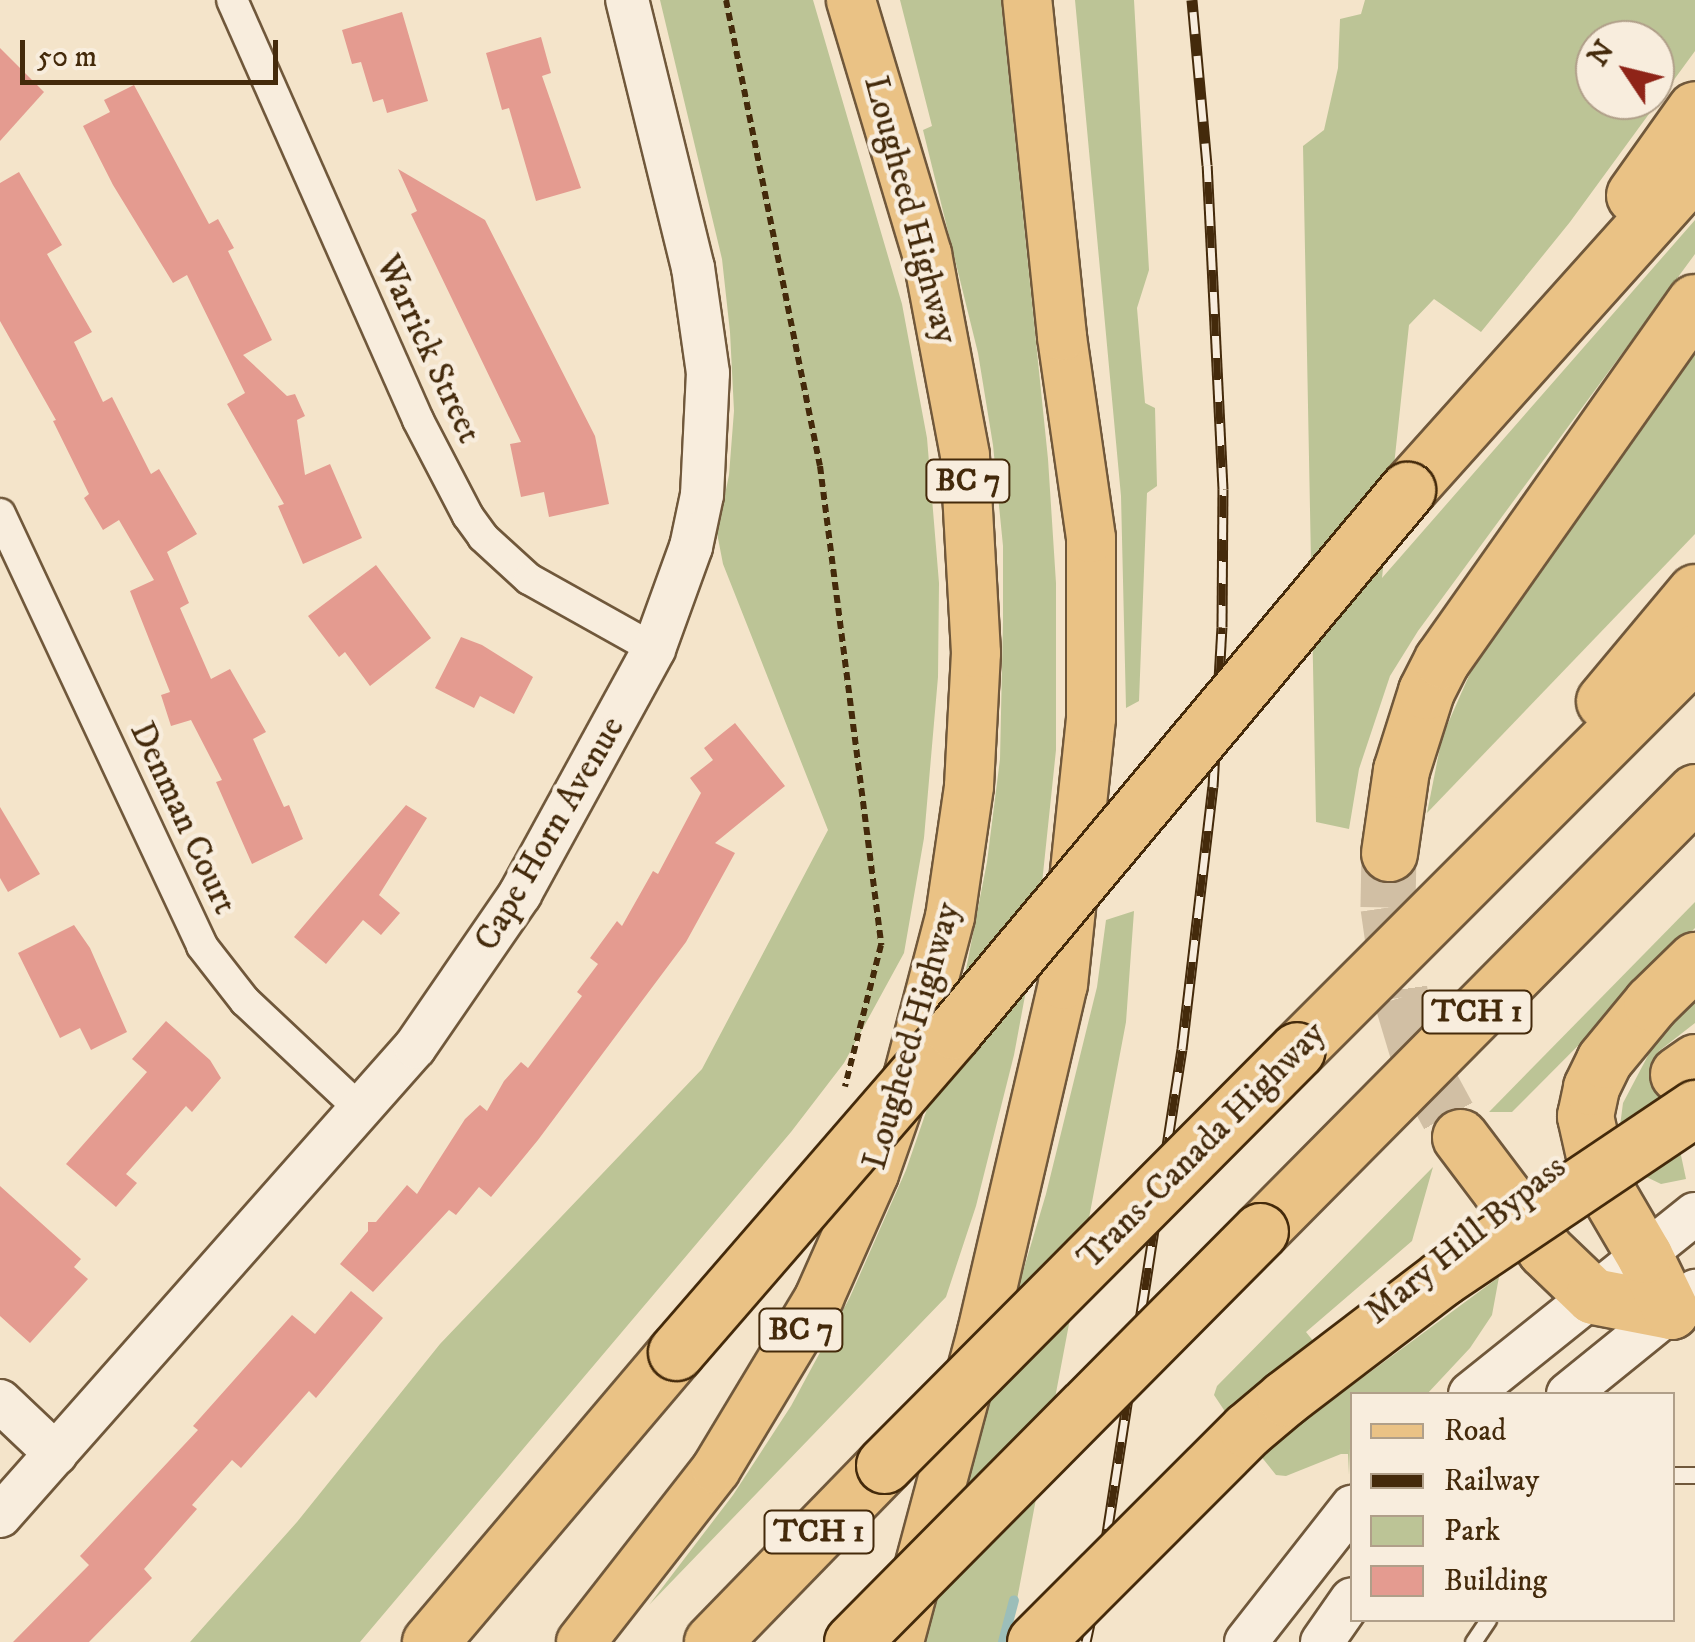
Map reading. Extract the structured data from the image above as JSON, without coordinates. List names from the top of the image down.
{
  "streets": {
    "highway": ["TCH 1", "Trans-Canada Highway", "Mary Hill Bypass"],
    "main road": ["Lougheed Highway", "BC 7"],
    "street": ["Warrick Street", "Denman Court", "Cape Horn Avenue"]
  },
  "crossings": [
    ["Warrick Street", "Cape Horn Avenue"],
    ["Denman Court", "Cape Horn Avenue"]
  ],
  "legend": [
    "Road",
    "Railway",
    "Park",
    "Building"
  ],
  "scale_bar": "50 m",
  "north": "top left"
}
